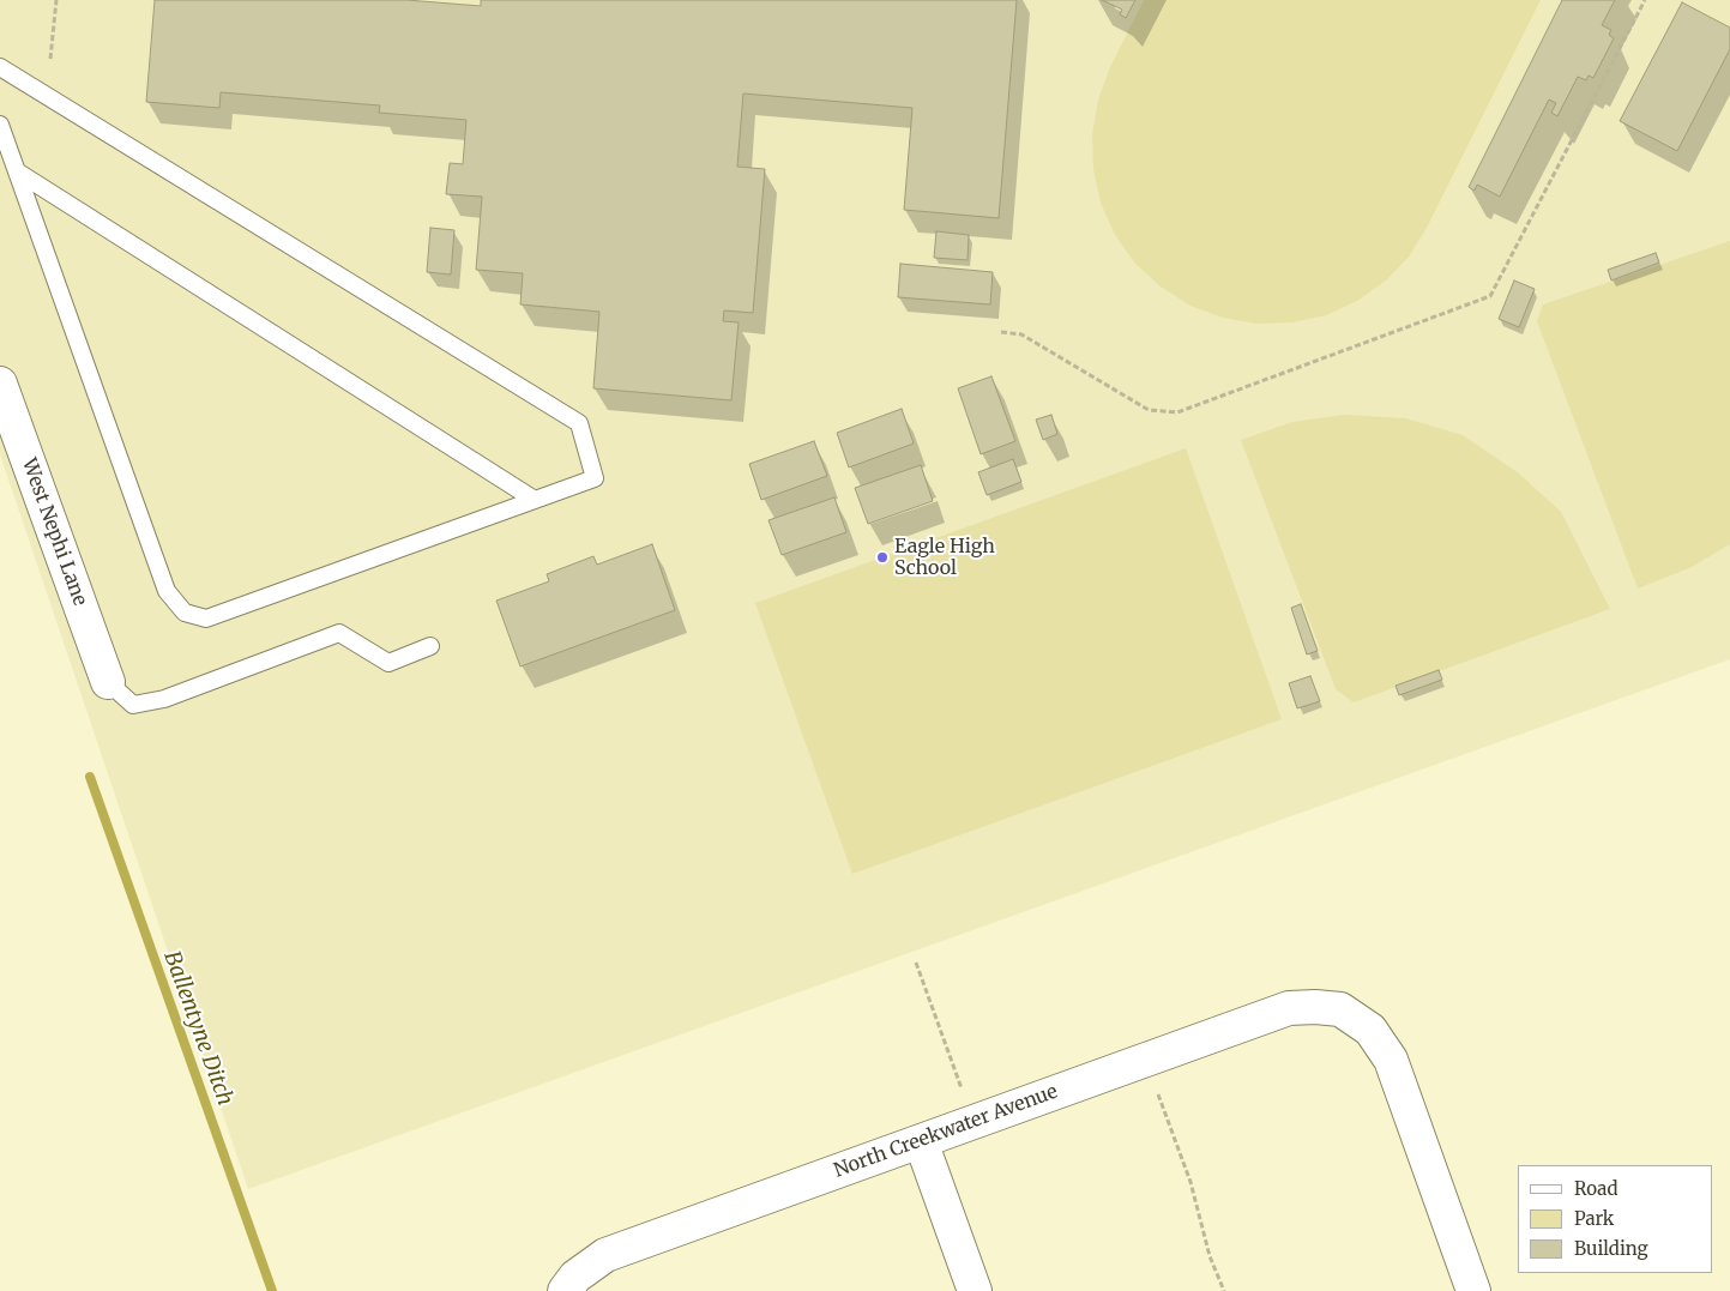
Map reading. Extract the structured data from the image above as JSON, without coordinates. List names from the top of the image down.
{
  "streets": {
    "street": ["West Nephi Lane", "North Creekwater Avenue"]
  },
  "water": ["Ballentyne Ditch"],
  "places": ["Eagle High School"],
  "legend": ["Road", "Park", "Building"]
}
